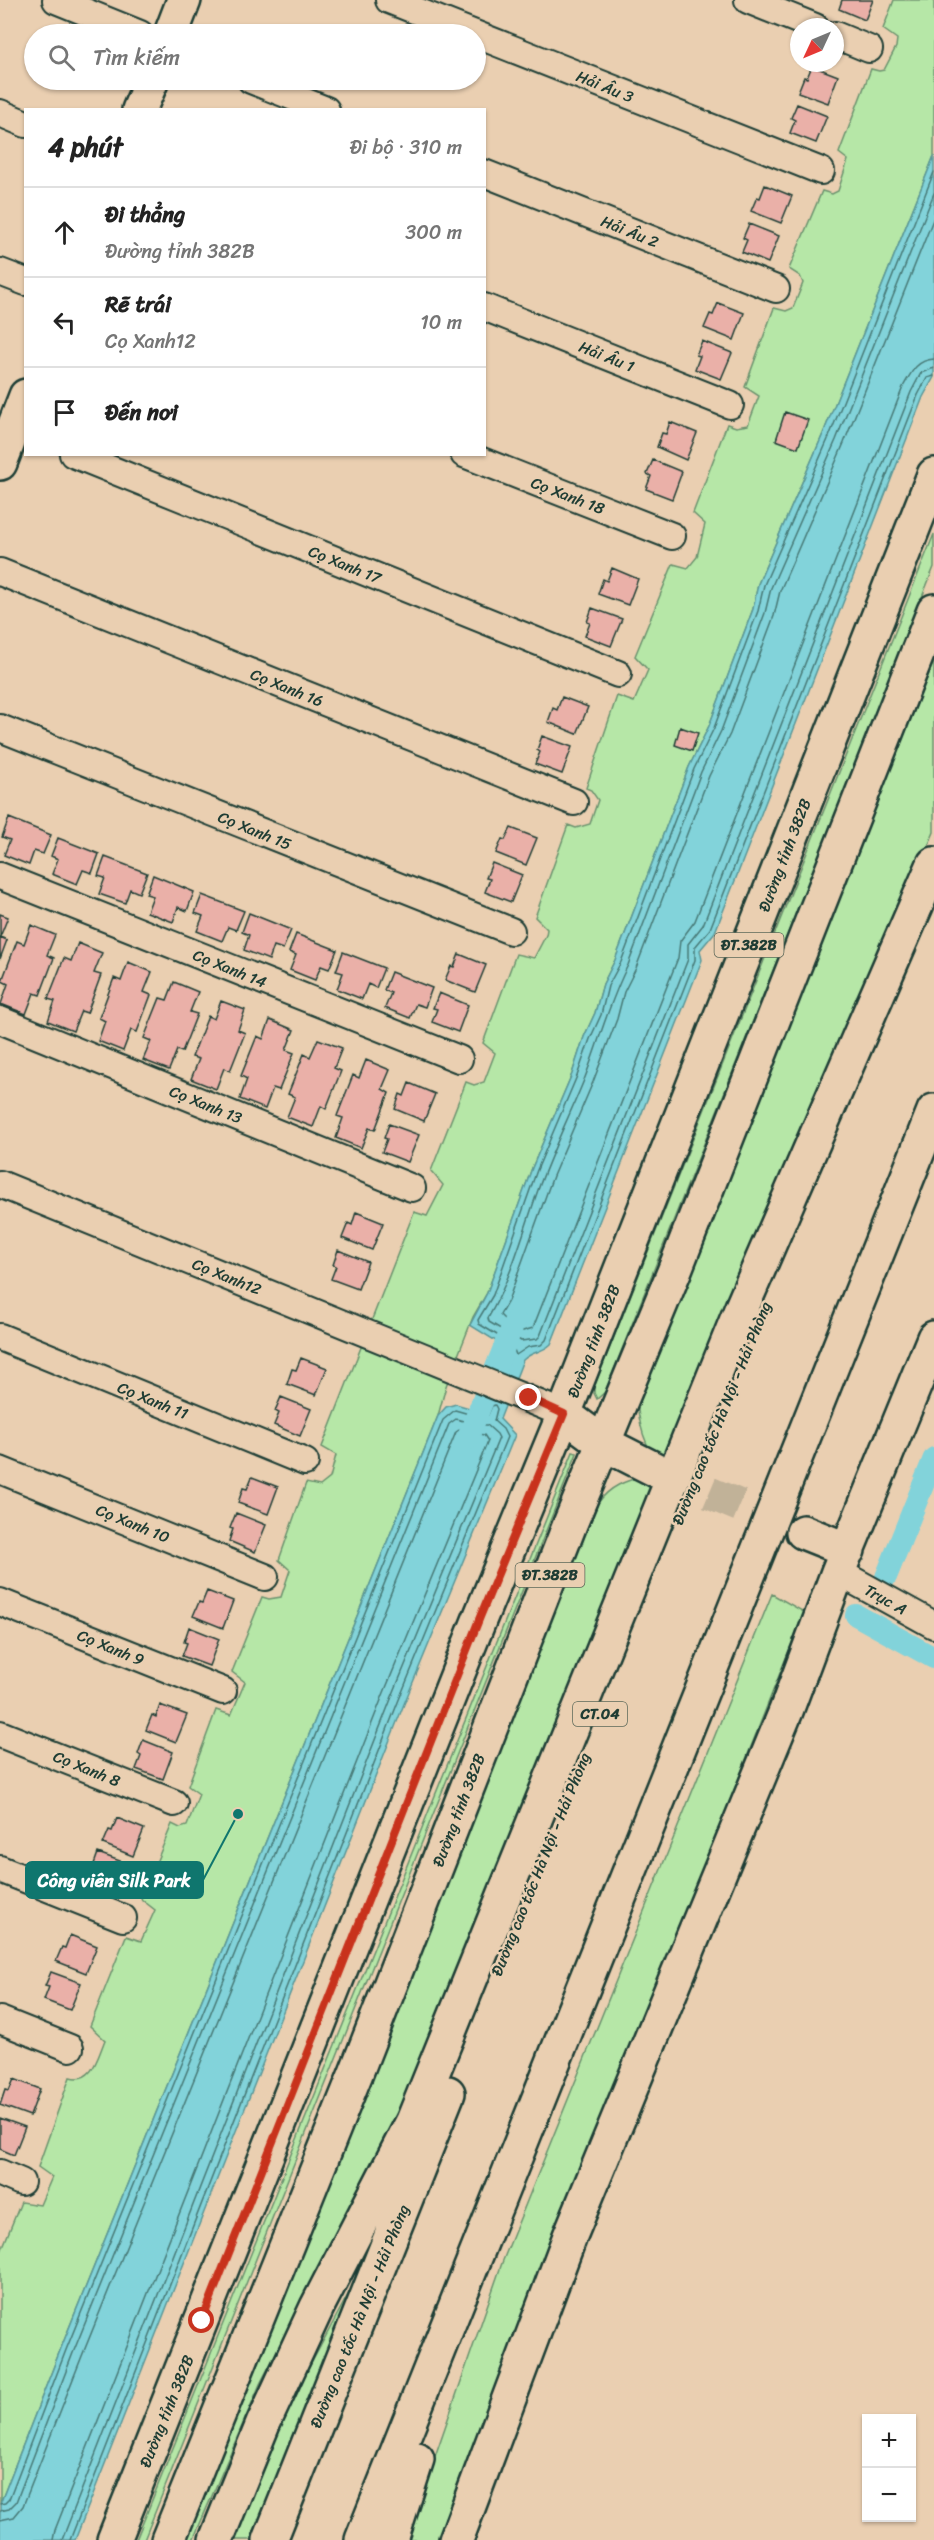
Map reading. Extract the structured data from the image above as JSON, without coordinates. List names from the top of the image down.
{
  "streets": {
    "main road": [
      "Đường tỉnh 382B",
      "ĐT.382B",
      "Đường cao tốc Hà Nội - Hải Phòng",
      "CT.04"
    ],
    "street": [
      "Hải Âu 3",
      "Hải Âu 2",
      "Hải Âu 1",
      "Cọ Xanh 18",
      "Cọ Xanh 17",
      "Cọ Xanh 16",
      "Cọ Xanh 15",
      "Cọ Xanh 14",
      "Cọ Xanh 13",
      "Cọ Xanh12",
      "Cọ Xanh 11",
      "Cọ Xanh 10",
      "Trục A",
      "Cọ Xanh 9",
      "Cọ Xanh 8"
    ]
  },
  "crossings": [
    ["Đường tỉnh 382B", "Cọ Xanh12"]
  ],
  "places": ["Công viên Silk Park"],
  "north": "bottom left",
  "page": {
    "search": "Tìm kiếm",
    "heading": ["4 phút", "Đi bộ · 310 m"],
    "list": [
      ["Đi thẳng", "Đường tỉnh 382B", "300 m"],
      ["Rẽ trái", "Cọ Xanh12", "10 m"],
      "Đến nơi"
    ],
    "map_buttons": ["+", "−"]
  }
}
